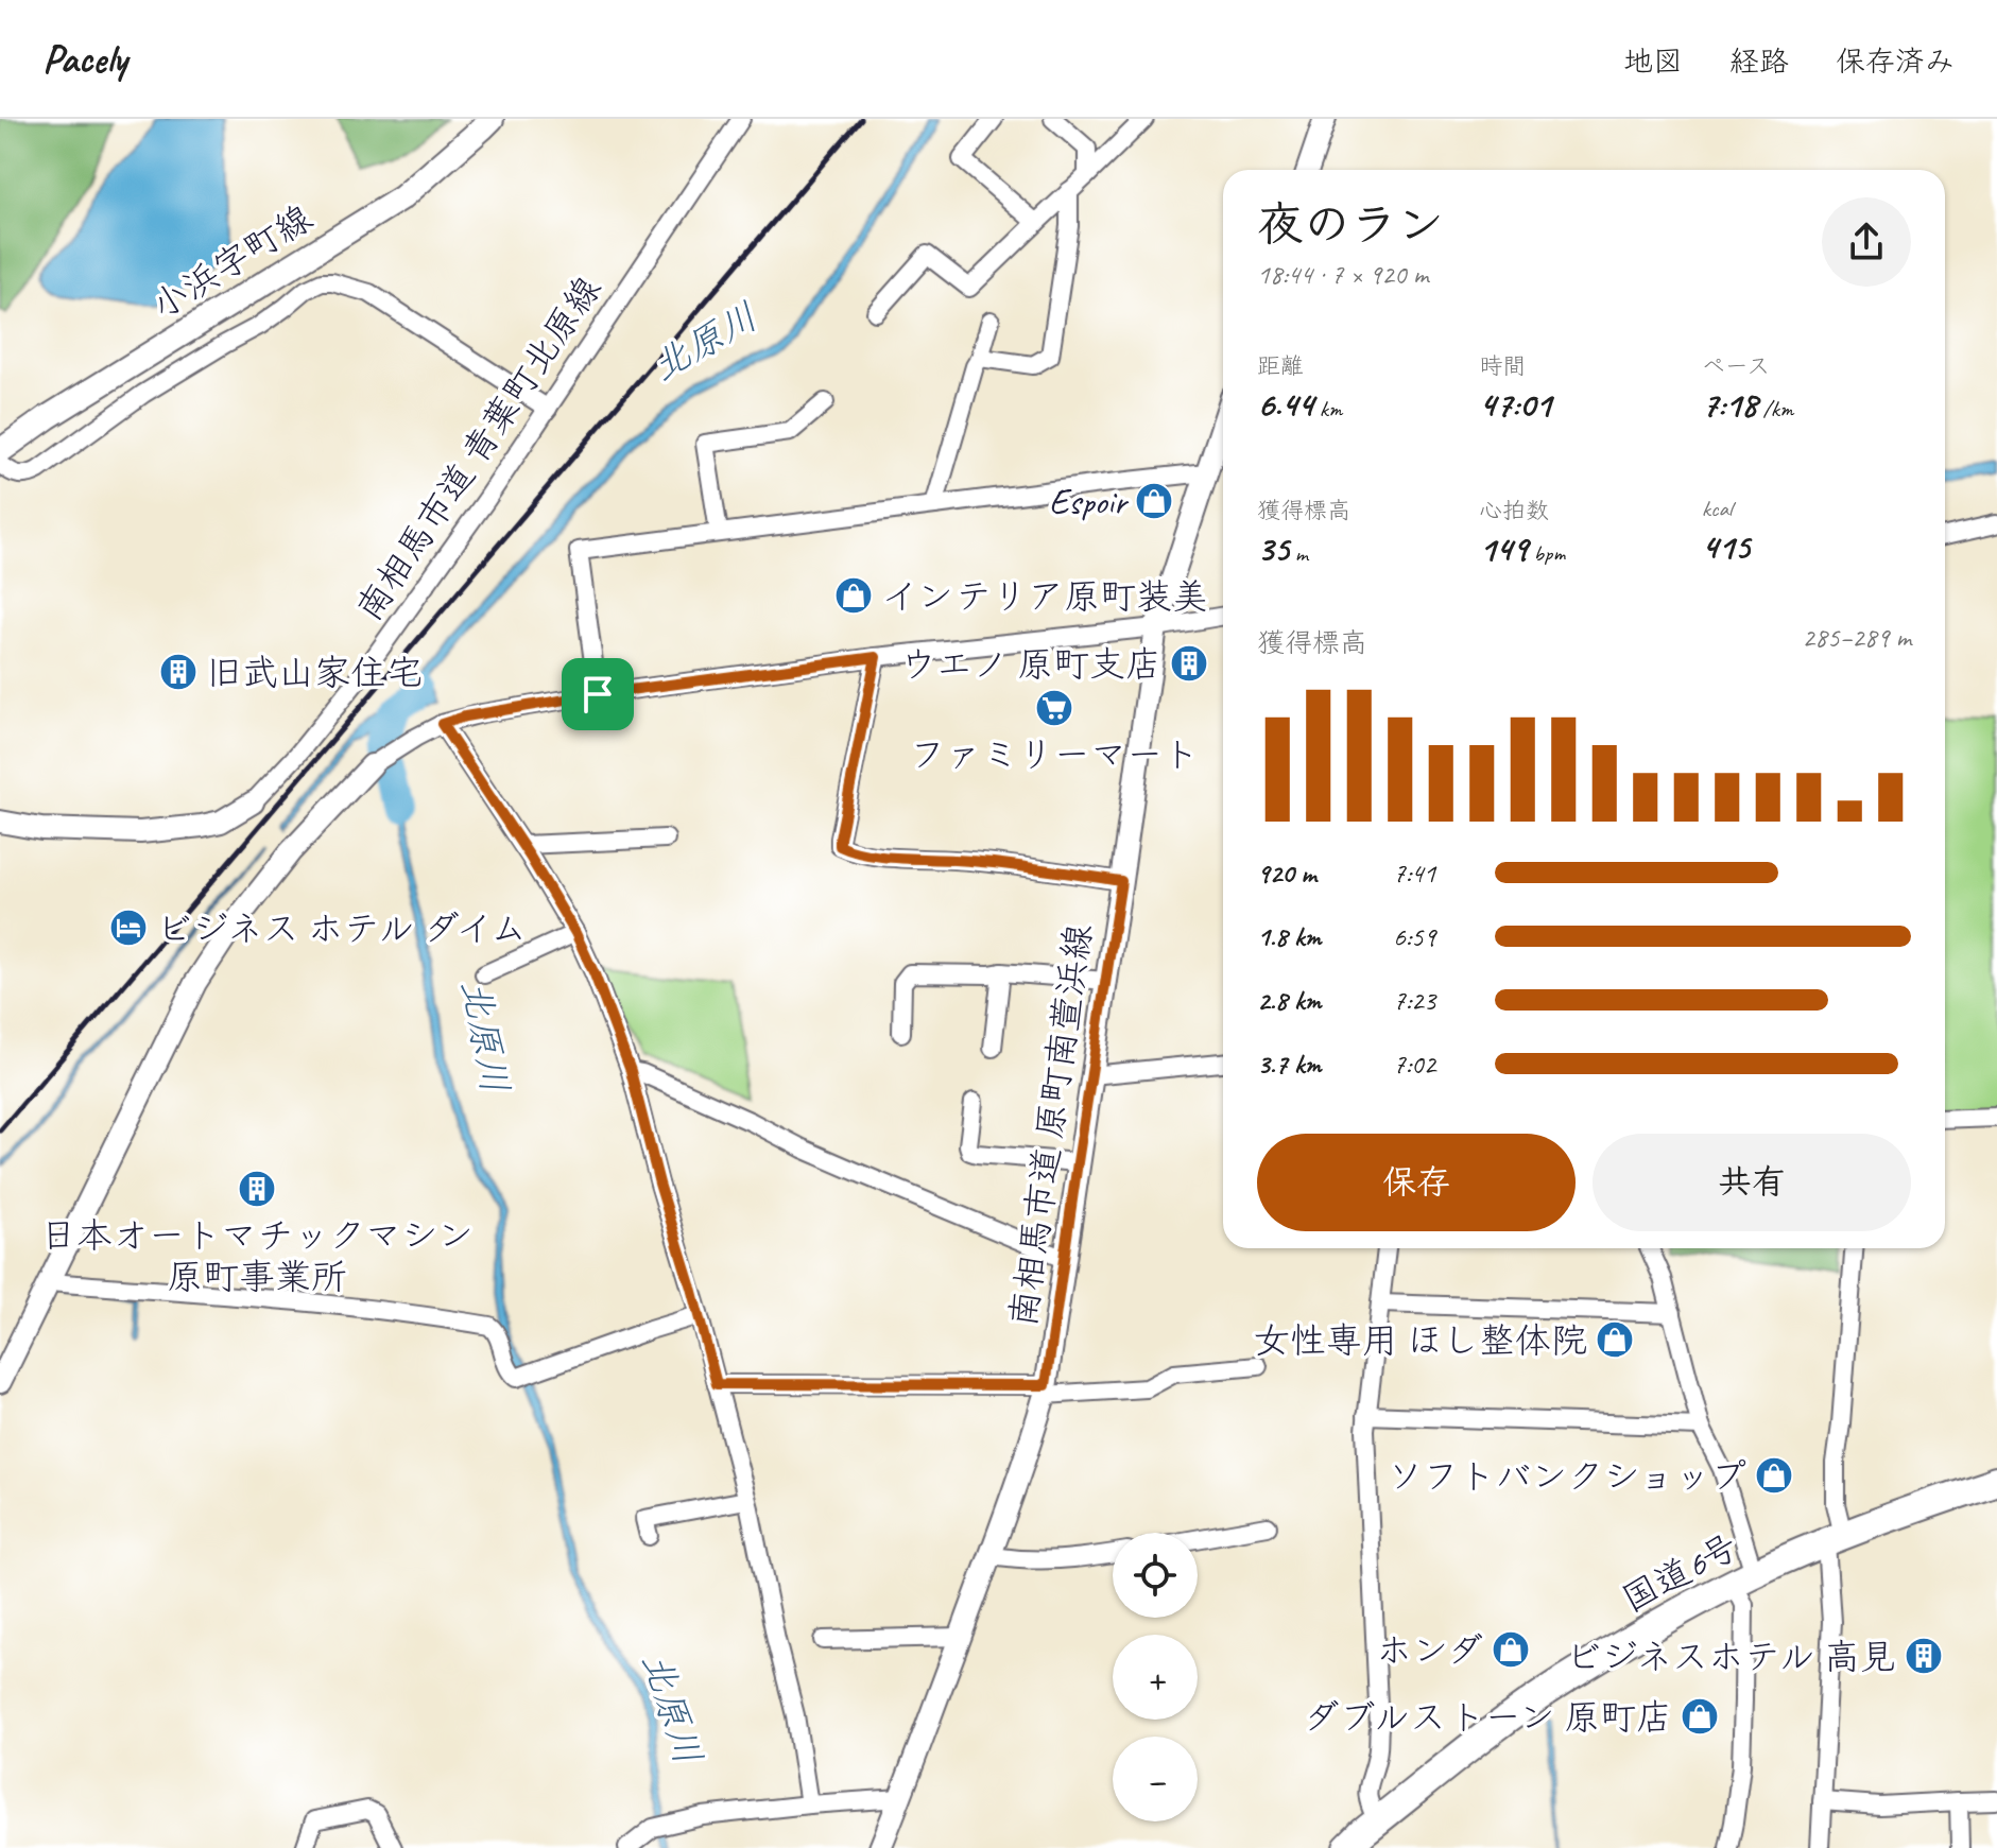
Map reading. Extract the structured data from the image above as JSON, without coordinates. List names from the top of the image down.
{
  "streets": {
    "highway": ["国道6号"],
    "main road": ["小浜字町線"],
    "street": ["南相馬市道 青葉町北原線", "南相馬市道 原町南萱浜線"]
  },
  "water": ["北原川"],
  "places": {
    "shop": [
      "Espoir",
      "インテリア原町装美",
      "女性専用 ほし整体院",
      "ソフトバンクショップ",
      "ホンダ",
      "ダブルストーン 原町店"
    ],
    "building": [
      "ウエノ 原町支店",
      "旧武山家住宅",
      "日本オートマチックマシン 原町事業所",
      "ビジネスホテル 高見"
    ],
    "supermarket": ["ファミリーマート"],
    "hotel": ["ビジネス ホテル ダイム"]
  },
  "page": {
    "header": "Pacely",
    "nav": ["地図", "経路", "保存済み"],
    "heading": ["夜のラン", "18:44 · 7 × 920 m"],
    "stats": [
      ["距離", "6.44 km"],
      ["時間", "47:01"],
      ["ペース", "7:18 /km"],
      ["獲得標高", "35 m"],
      ["心拍数", "149 bpm"],
      ["kcal", "415"]
    ],
    "chart": ["獲得標高", "285–289 m"],
    "list": [
      {
        "name": "920 m",
        "note": "7:41"
      },
      {
        "name": "1.8 km",
        "note": "6:59"
      },
      {
        "name": "2.8 km",
        "note": "7:23"
      },
      {
        "name": "3.7 km",
        "note": "7:02"
      }
    ],
    "buttons": ["保存", "共有"],
    "map_buttons": ["+", "−"]
  }
}
